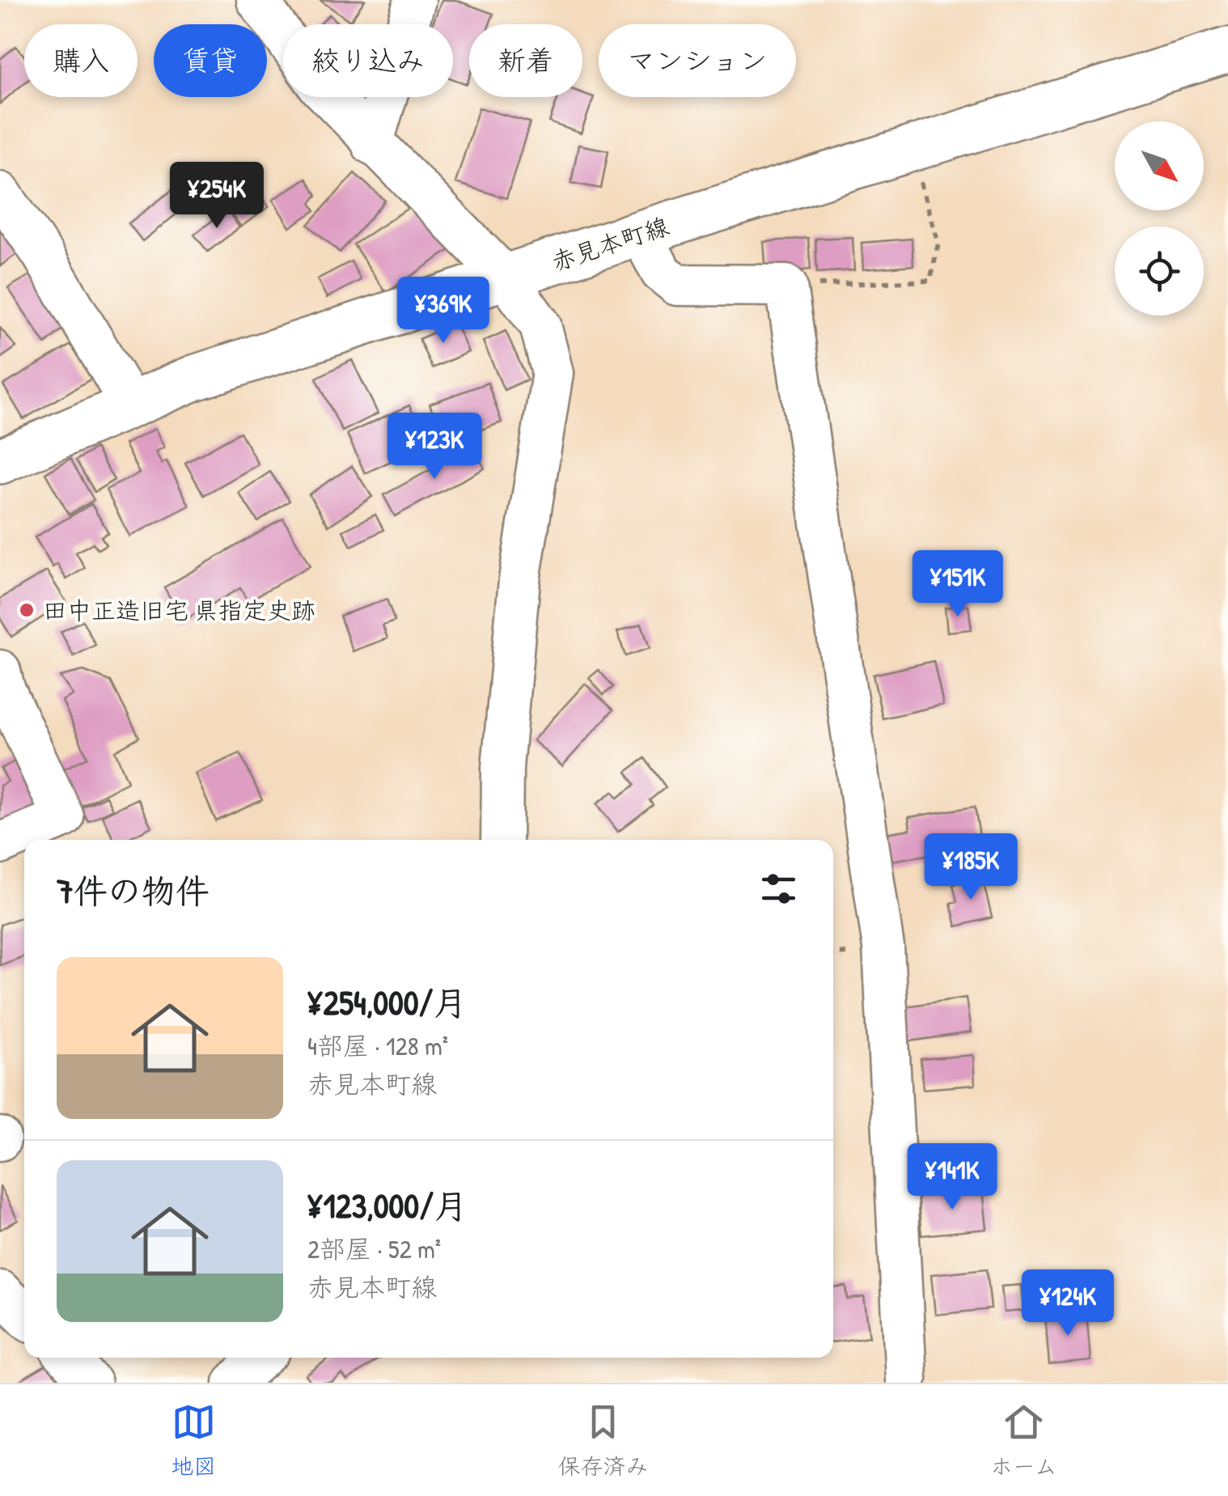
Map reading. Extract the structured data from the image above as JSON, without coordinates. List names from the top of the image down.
{
  "streets": {
    "main road": ["赤見本町線"]
  },
  "places": ["田中正造旧宅 県指定史跡"],
  "north": "bottom right",
  "page": {
    "chip": [
      "購入",
      "賃貸",
      "絞り込み",
      "新着",
      "マンション"
    ],
    "price": [
      "¥254K",
      "¥369K",
      "¥123K",
      "¥151K",
      "¥185K",
      "¥141K",
      "¥124K"
    ],
    "heading": "7件の物件",
    "list": [
      {
        "name": "¥254,000/月",
        "note": "4部屋 · 128 m² · 赤見本町線"
      },
      {
        "name": "¥123,000/月",
        "note": "2部屋 · 52 m² · 赤見本町線"
      }
    ],
    "tabs": ["地図", "保存済み", "ホーム"]
  }
}
